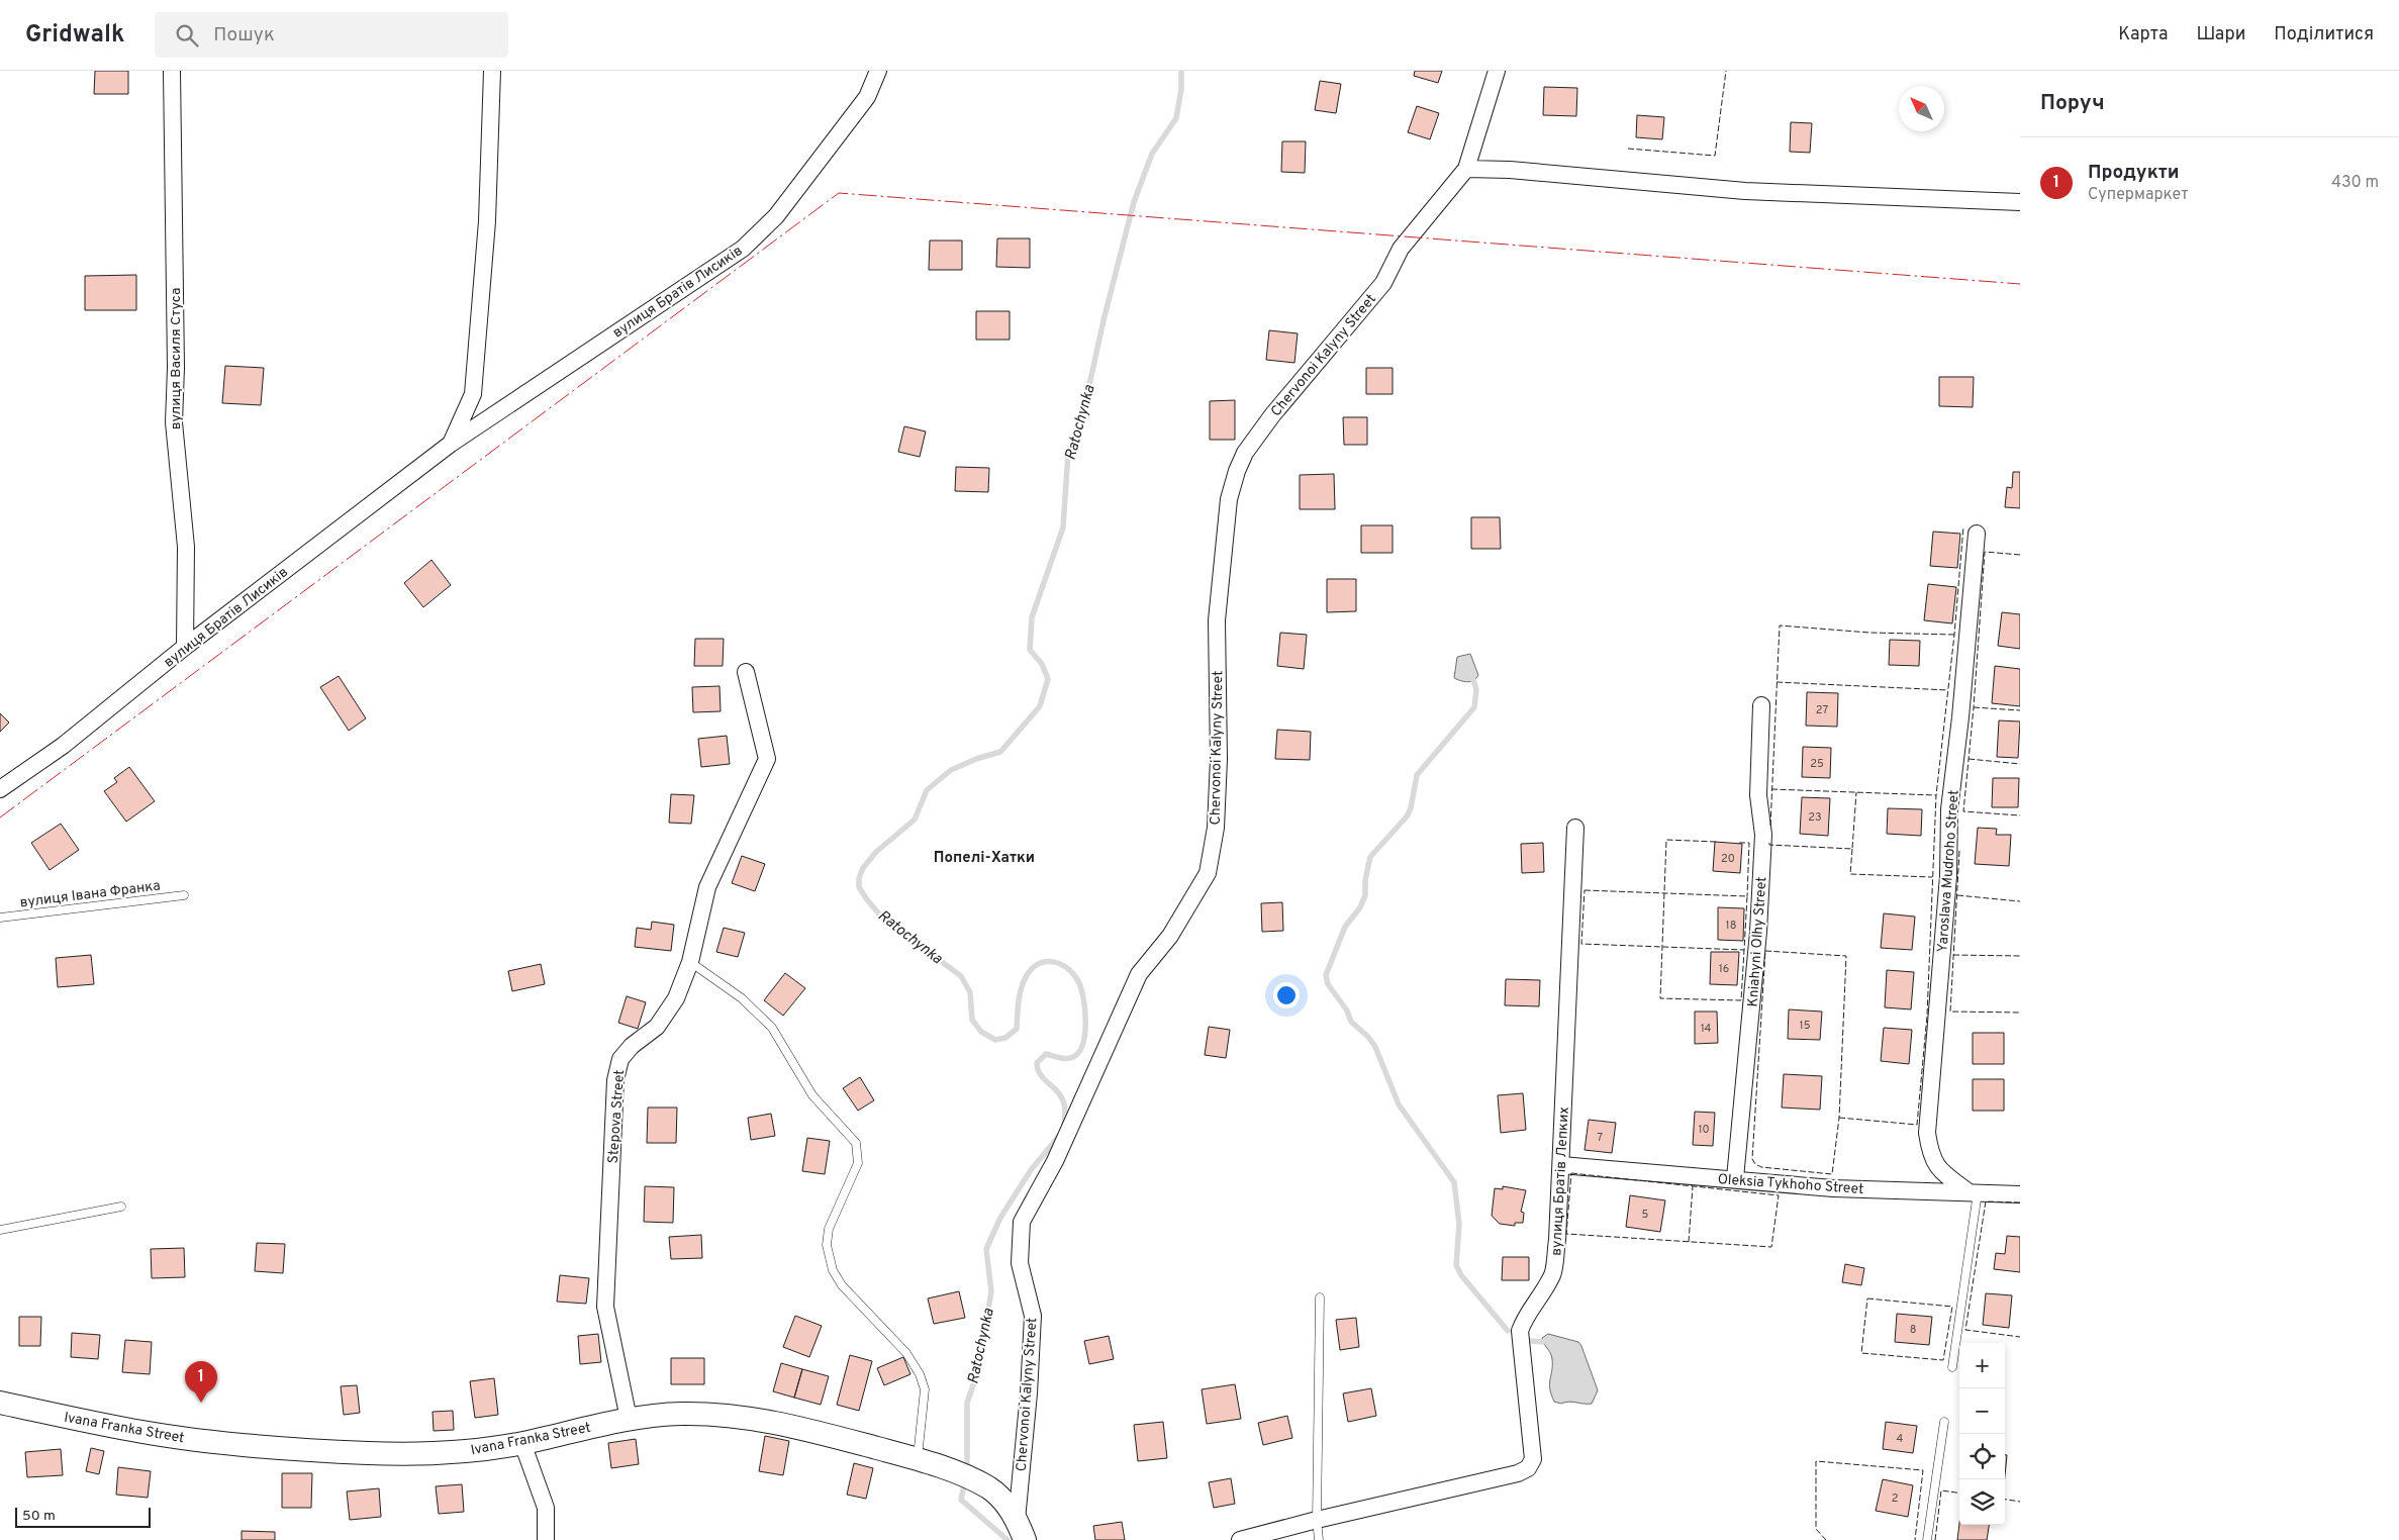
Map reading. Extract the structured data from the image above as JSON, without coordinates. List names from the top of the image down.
{
  "streets": {
    "main road": ["Ivana Franka Street"],
    "street": [
      "вулиця Братів Лисиків",
      "Chervonoi Kalyny Street",
      "вулиця Василя Стуса",
      "Yaroslava Mudroho Street",
      "Kniahyni Olhy Street",
      "Stepova Street",
      "вулиця Братів Лепких",
      "Oleksia Tykhoho Street"
    ],
    "lane": ["вулиця Івана Франка"]
  },
  "crossings": [
    ["вулиця Братів Лисиків", "вулиця Василя Стуса"],
    ["Chervonoi Kalyny Street", "Ivana Franka Street"],
    ["Yaroslava Mudroho Street", "Oleksia Tykhoho Street"],
    ["Kniahyni Olhy Street", "Oleksia Tykhoho Street"],
    ["Stepova Street", "Ivana Franka Street"],
    ["вулиця Братів Лепких", "Oleksia Tykhoho Street"]
  ],
  "districts": ["Попелі-Хатки"],
  "water": ["Ratochynka"],
  "house_numbers": [
    "27",
    "25",
    "23",
    "20",
    "18",
    "16",
    "15",
    "14",
    "10",
    "7",
    "5",
    "8",
    "4",
    "2"
  ],
  "scale_bar": "50 m",
  "north": "top left",
  "page": {
    "header": "Gridwalk",
    "search": "Пошук",
    "nav": ["Карта", "Шари", "Поділитися"],
    "heading": "Поруч",
    "list": [
      {
        "mark": "1",
        "name": "Продукти",
        "note": "Супермаркет",
        "value": "430 m"
      }
    ],
    "map_buttons": ["+", "−"],
    "pins": "1",
    "scale": "50 m"
  }
}
